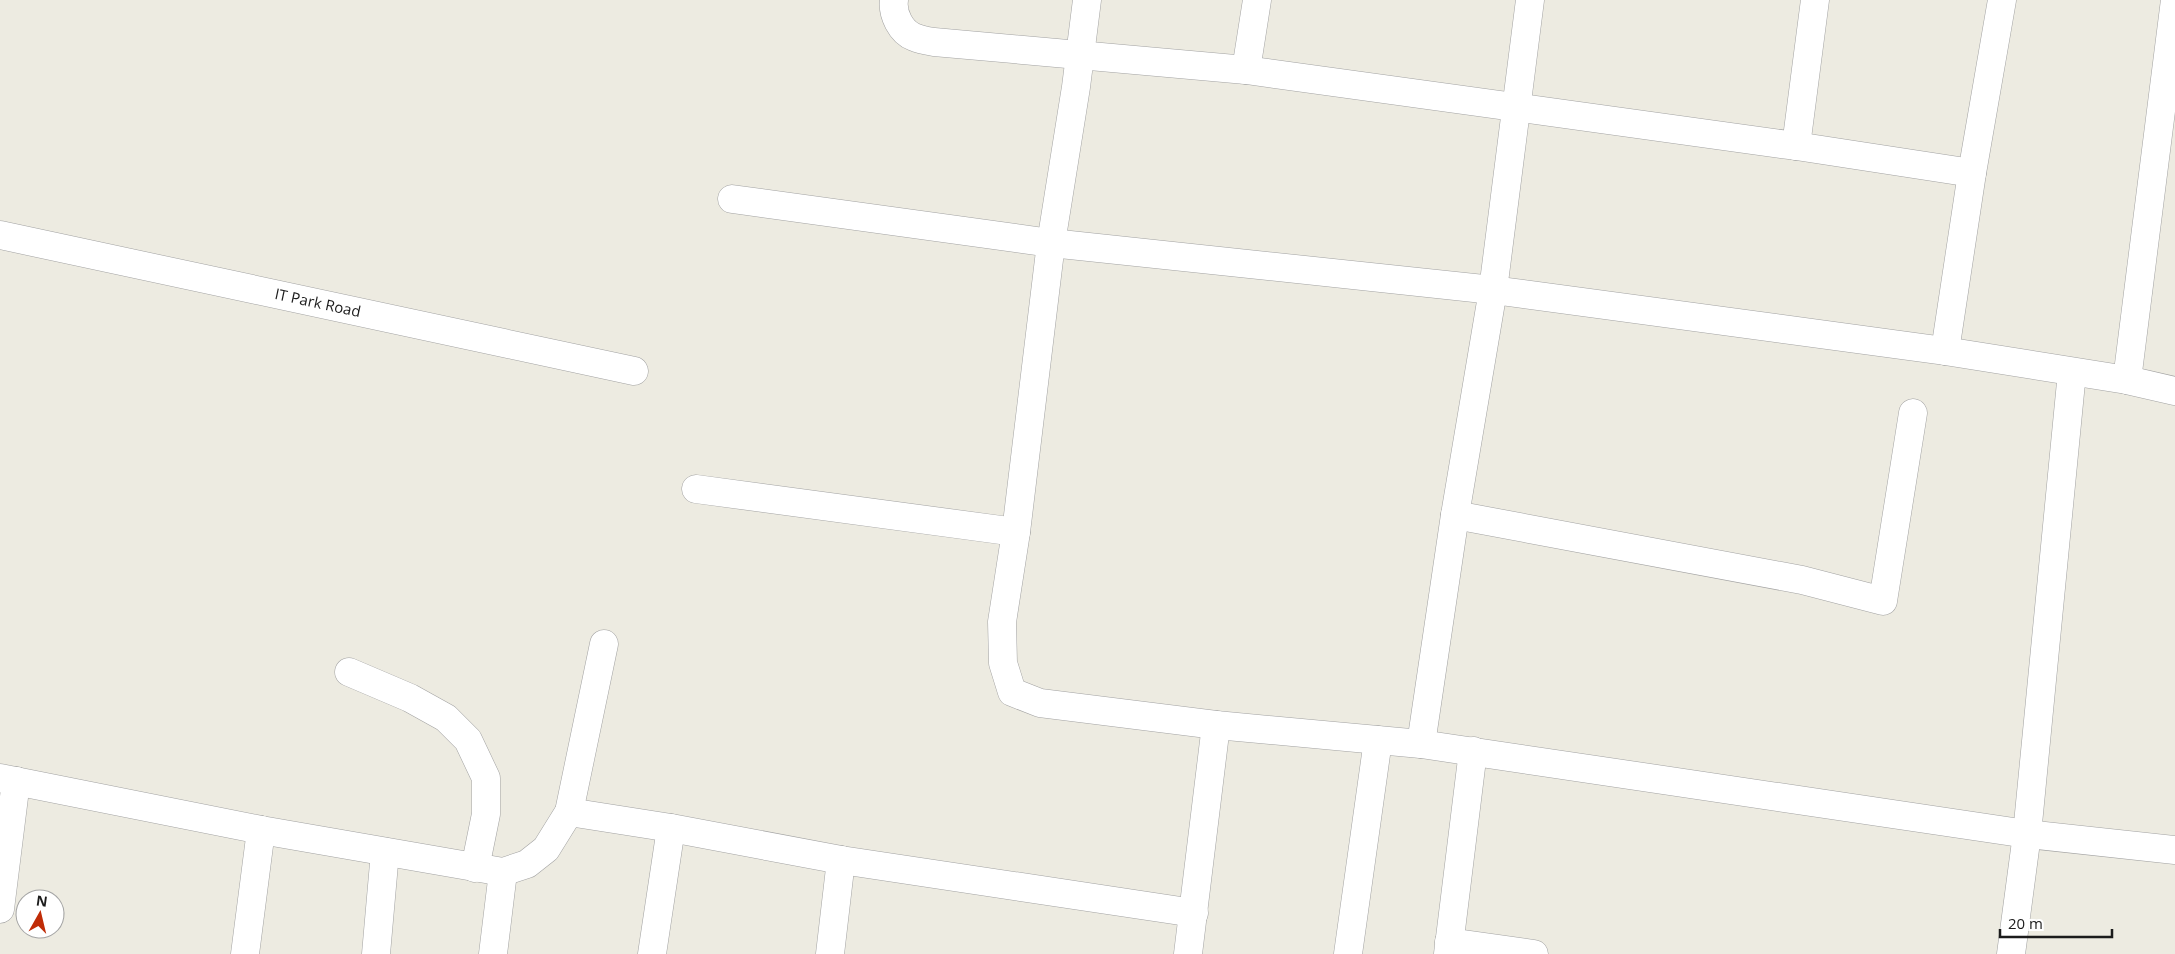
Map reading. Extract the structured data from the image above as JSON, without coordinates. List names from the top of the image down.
{
  "streets": {
    "street": ["IT Park Road"]
  },
  "scale_bar": "20 m",
  "north": "top"
}
